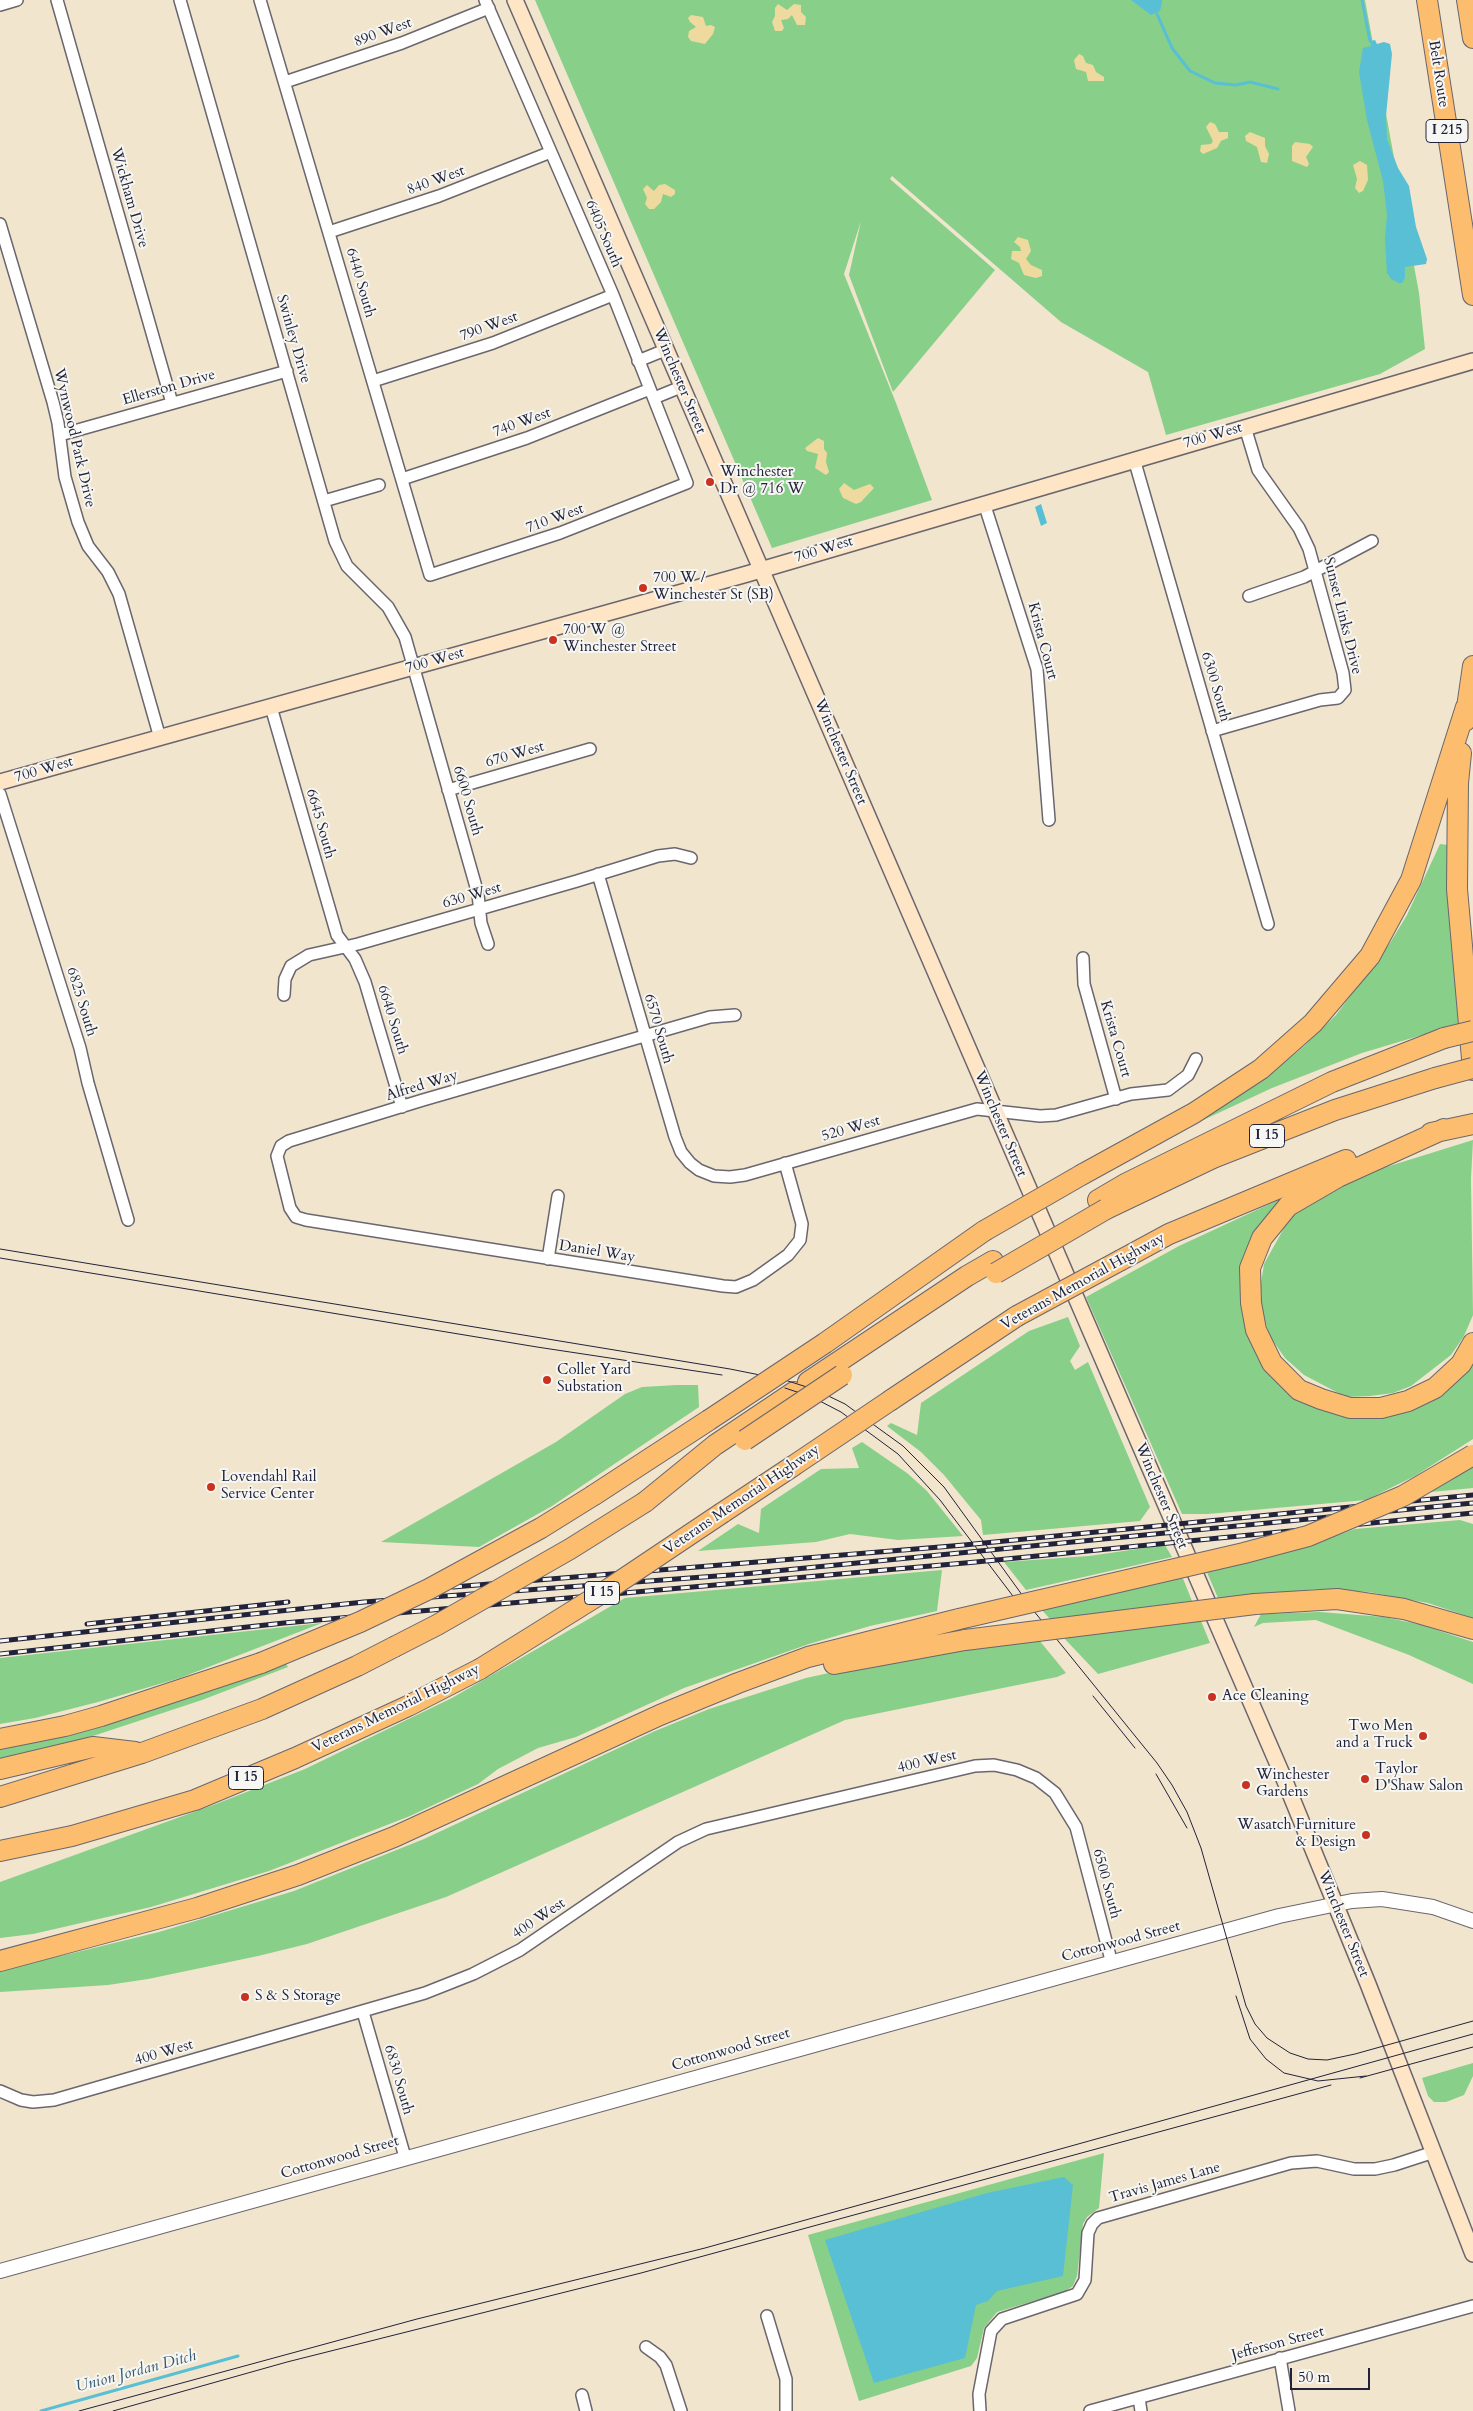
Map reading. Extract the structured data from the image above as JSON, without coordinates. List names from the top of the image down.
{
  "streets": {
    "highway": [
      "Belt Route",
      "I 215",
      "I 15",
      "Veterans Memorial Highway"
    ],
    "main road": ["Winchester Street", "700 West"],
    "street": [
      "890 West",
      "840 West",
      "Wickham Drive",
      "6405 South",
      "6440 South",
      "790 West",
      "Swinley Drive",
      "Ellerston Drive",
      "740 West",
      "Wynwood Park Drive",
      "710 West",
      "Sunset Links Drive",
      "Krista Court",
      "6300 South",
      "670 West",
      "6600 South",
      "6645 South",
      "630 West",
      "6825 South",
      "6640 South",
      "6570 South",
      "Alfred Way",
      "520 West",
      "Daniel Way",
      "400 West",
      "6500 South",
      "Cottonwood Street",
      "6830 South",
      "Travis James Lane",
      "Jefferson Street"
    ]
  },
  "crossings": [
    ["890 West", "6405 South"],
    ["890 West", "6440 South"],
    ["840 West", "6405 South"],
    ["840 West", "6440 South"],
    ["Wickham Drive", "Ellerston Drive"],
    ["6405 South", "790 West"],
    ["6405 South", "740 West"],
    ["6405 South", "710 West"],
    ["6440 South", "790 West"],
    ["6440 South", "740 West"],
    ["6440 South", "710 West"],
    ["Swinley Drive", "Ellerston Drive"],
    ["Swinley Drive", "700 West"],
    ["Swinley Drive", "6600 South"],
    ["Winchester Street", "740 West"],
    ["Winchester Street", "700 West"],
    ["Winchester Street", "520 West"],
    ["Winchester Street", "Cottonwood Street"],
    ["Winchester Street", "Travis James Lane"],
    ["Ellerston Drive", "Wynwood Park Drive"],
    ["700 West", "Wynwood Park Drive"],
    ["700 West", "Sunset Links Drive"],
    ["700 West", "Krista Court"],
    ["700 West", "6300 South"],
    ["700 West", "6600 South"],
    ["700 West", "6645 South"],
    ["Sunset Links Drive", "6300 South"],
    ["Krista Court", "520 West"],
    ["670 West", "6600 South"],
    ["6600 South", "630 West"],
    ["6645 South", "630 West"],
    ["6645 South", "6640 South"],
    ["630 West", "6640 South"],
    ["630 West", "6570 South"],
    ["6640 South", "Alfred Way"],
    ["6570 South", "Alfred Way"],
    ["6570 South", "520 West"],
    ["Alfred Way", "Daniel Way"],
    ["520 West", "Daniel Way"],
    ["400 West", "6500 South"],
    ["400 West", "6830 South"],
    ["6500 South", "Cottonwood Street"],
    ["Cottonwood Street", "6830 South"]
  ],
  "water": ["Union Jordan Ditch"],
  "places": [
    "Winchester Dr @ 716 W",
    "700 W / Winchester St (SB)",
    "700 W @ Winchester Street",
    "Collet Yard Substation",
    "Lovendahl Rail Service Center",
    "Ace Cleaning",
    "Two Men and a Truck",
    "Taylor D'Shaw Salon",
    "Winchester Gardens",
    "Wasatch Furniture & Design",
    "S & S Storage"
  ],
  "scale_bar": "50 m"
}
